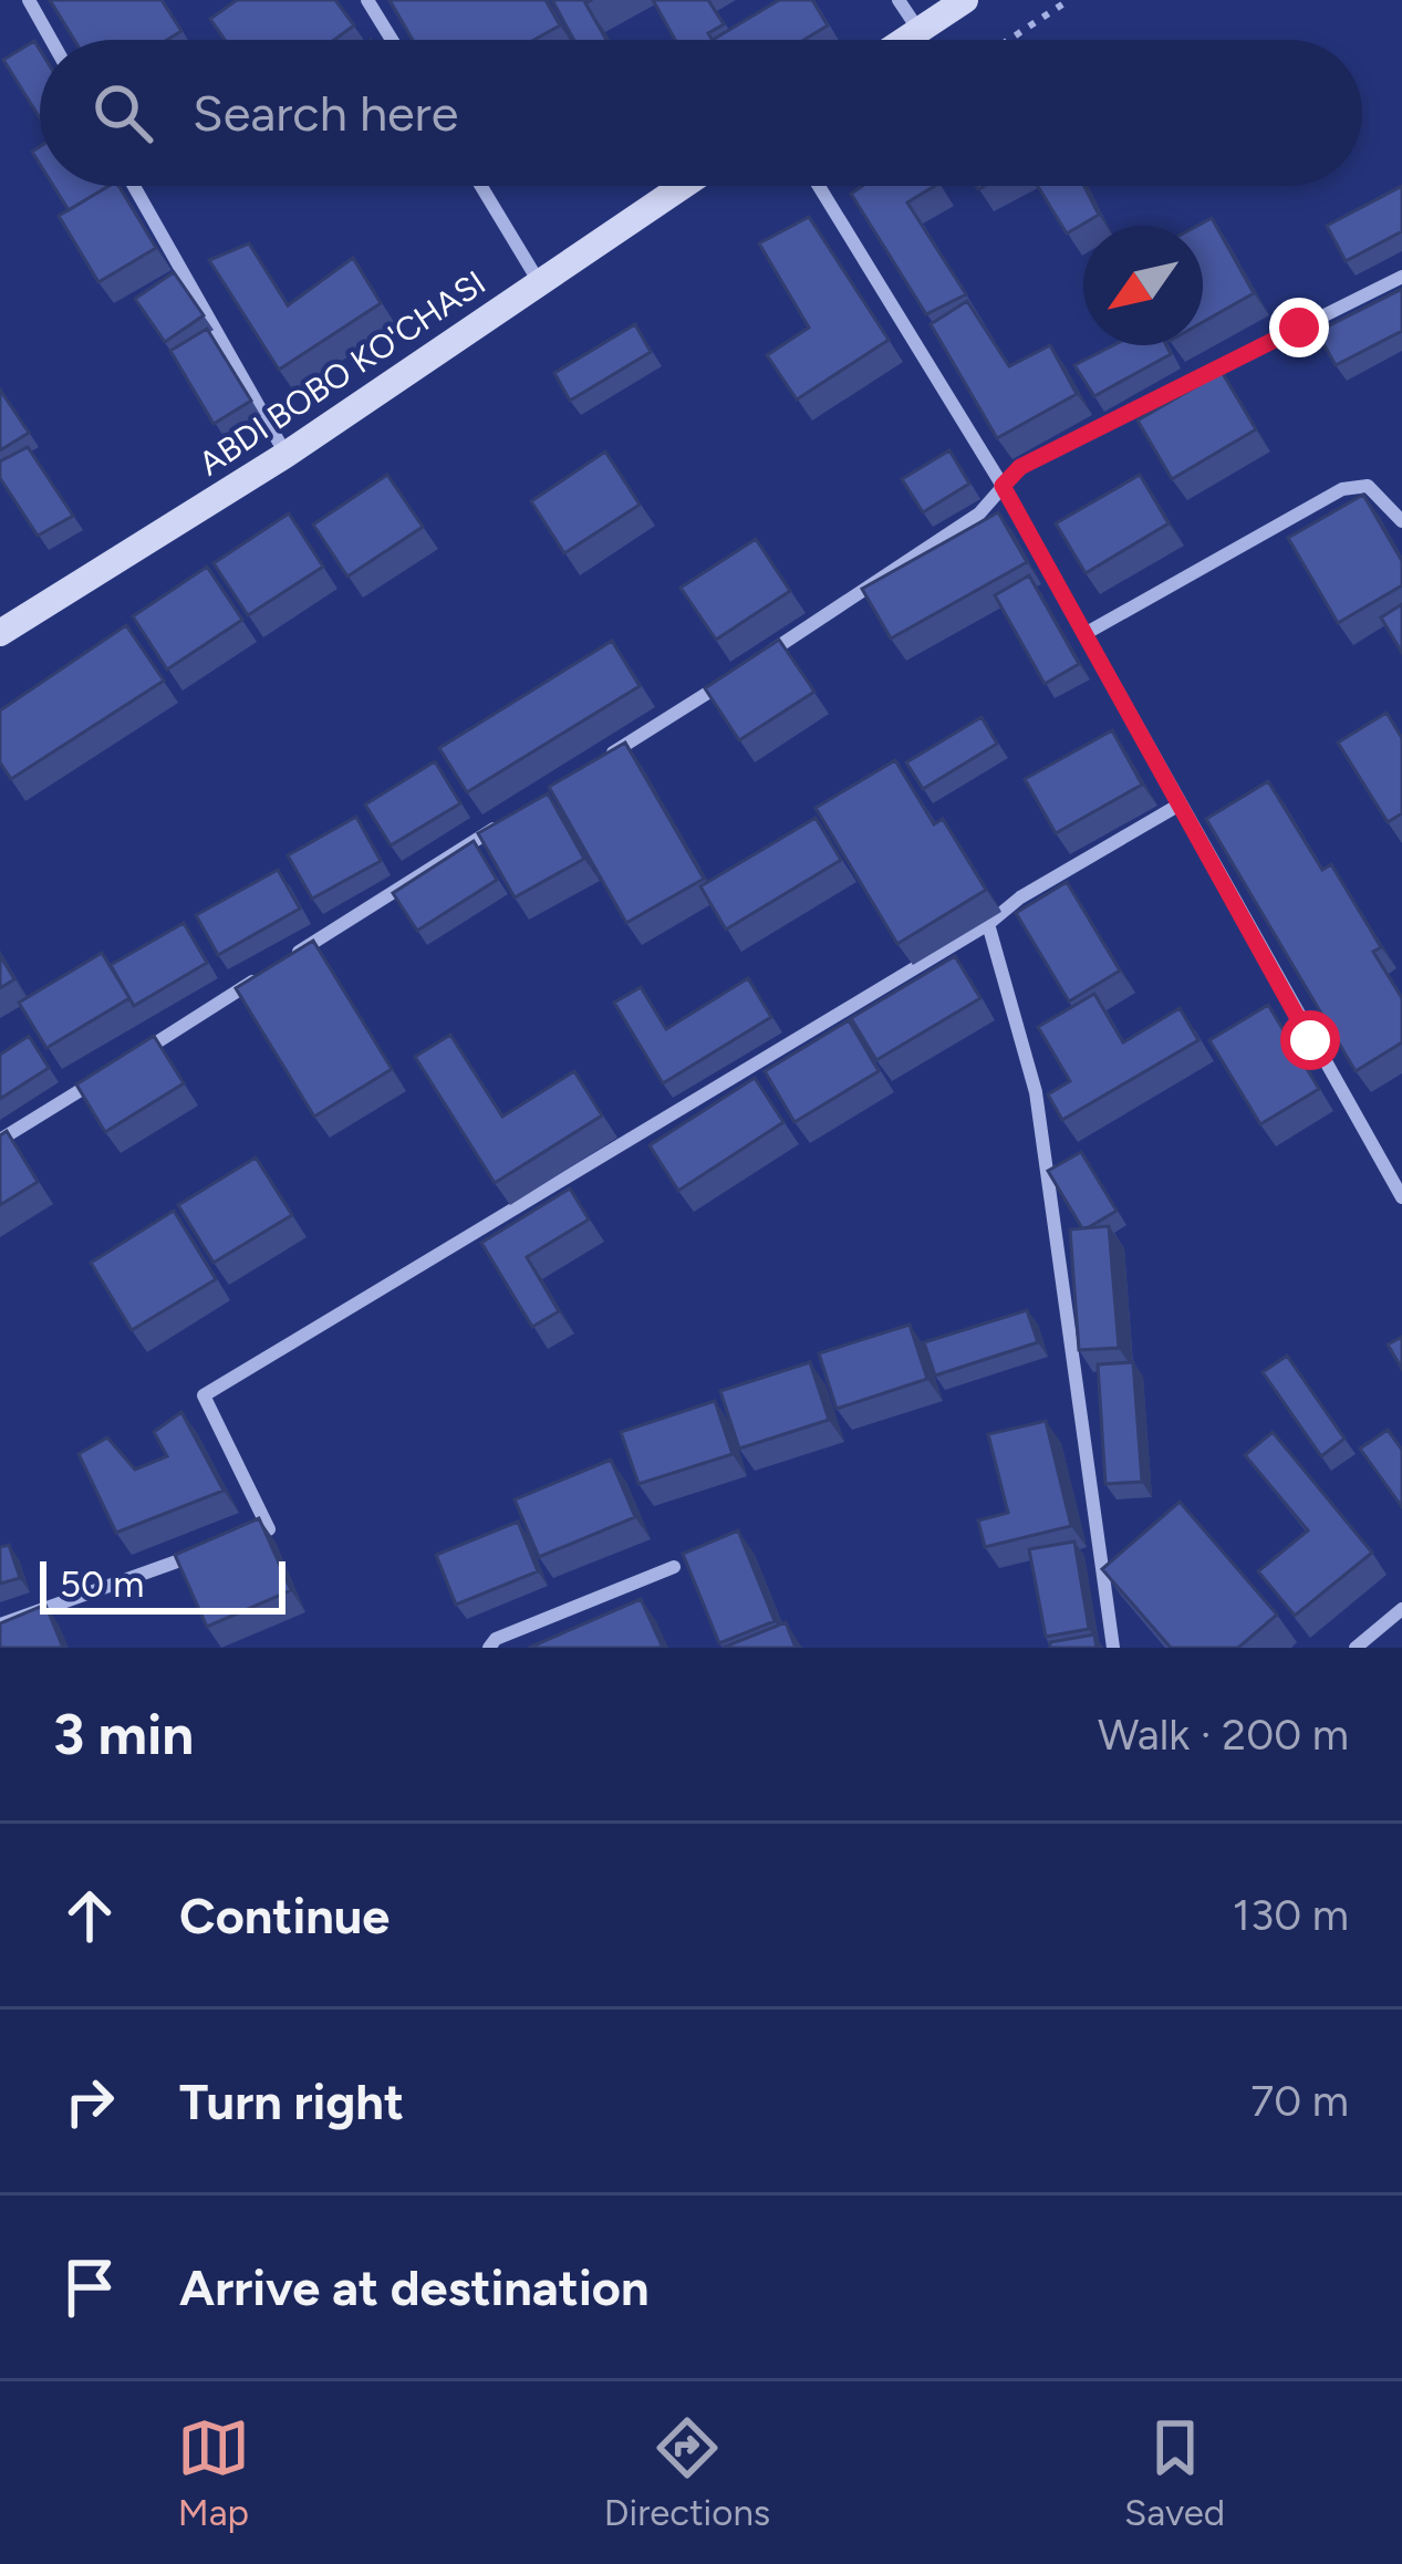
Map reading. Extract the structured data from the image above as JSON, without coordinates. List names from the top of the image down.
{
  "streets": {
    "main road": ["ABDI BOBO KO'CHASI"]
  },
  "scale_bar": "50 m",
  "north": "bottom left",
  "page": {
    "search": "Search here",
    "scale": "50 m",
    "heading": ["3 min", "Walk · 200 m"],
    "list": [
      ["Continue", "130 m"],
      ["Turn right", "70 m"],
      "Arrive at destination"
    ],
    "nav": ["Map", "Directions", "Saved"]
  }
}
